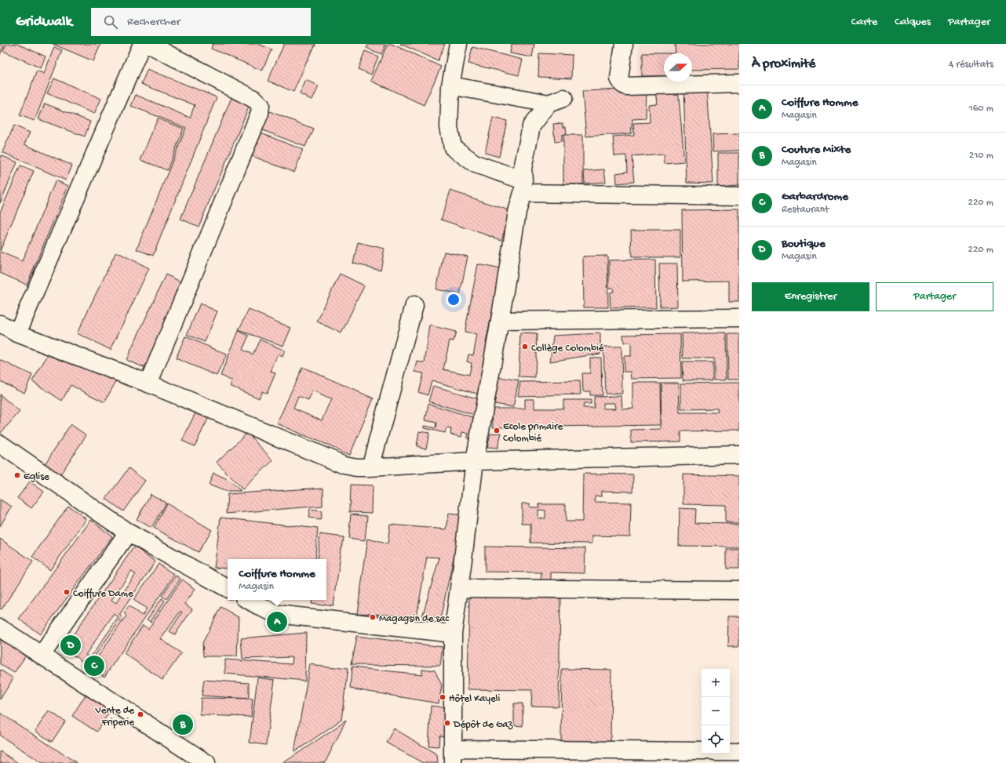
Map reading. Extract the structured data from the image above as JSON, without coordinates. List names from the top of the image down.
{
  "places": [
    "Collège Colombié",
    "Ecole primaire Colombié",
    "Eglise",
    "Coiffure Dame",
    "Magagsin de sac",
    "Hôtel Kayeli",
    "Vente de Friperie",
    "Dépôt de Gaz"
  ],
  "north": "right",
  "page": {
    "header": "Gridwalk",
    "search": "Rechercher",
    "nav": ["Carte", "Calques", "Partager"],
    "heading": ["À proximité", "4 résultats"],
    "list": [
      {
        "mark": "A",
        "name": "Coiffure Homme",
        "note": "Magasin",
        "value": "160 m"
      },
      {
        "mark": "B",
        "name": "Couture Mixte",
        "note": "Magasin",
        "value": "210 m"
      },
      {
        "mark": "C",
        "name": "Garbardrome",
        "note": "Restaurant",
        "value": "220 m"
      },
      {
        "mark": "D",
        "name": "Boutique",
        "note": "Magasin",
        "value": "220 m"
      }
    ],
    "buttons": ["Enregistrer", "Partager"],
    "popup": ["Coiffure Homme", "Magasin"],
    "pins": [
      "A",
      "D",
      "C",
      "B"
    ],
    "map_buttons": ["+", "−"]
  }
}
